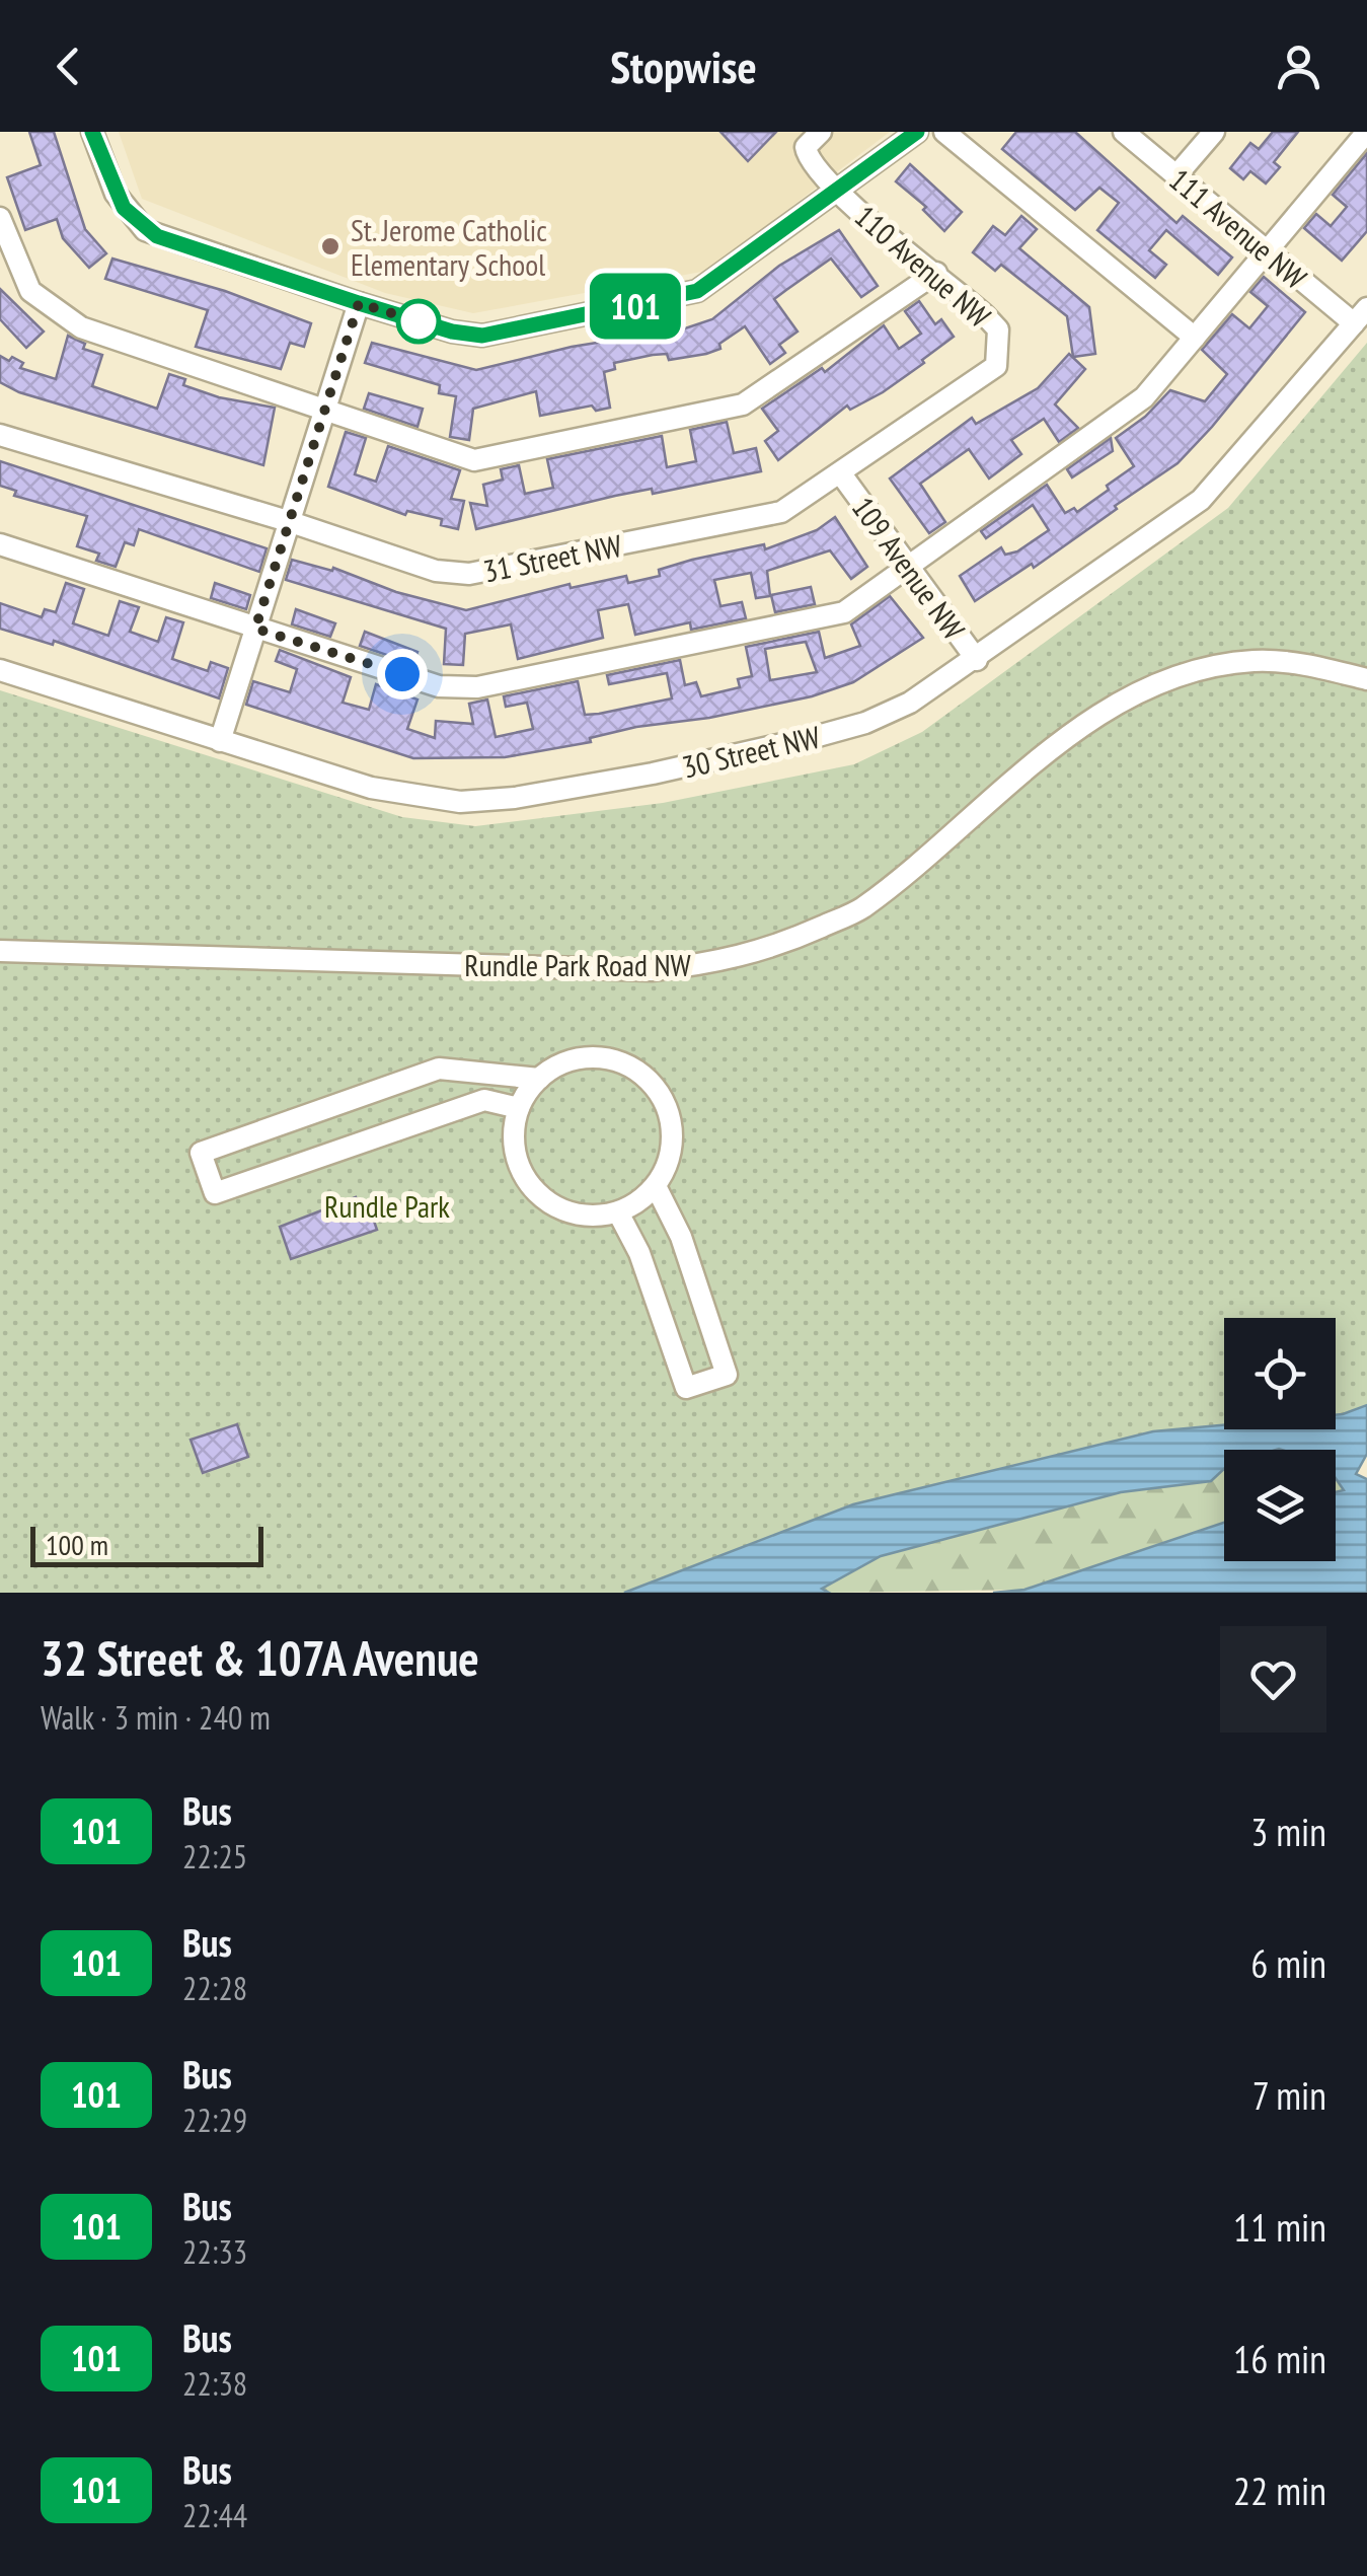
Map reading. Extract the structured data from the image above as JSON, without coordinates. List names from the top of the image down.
{
  "streets": {
    "street": [
      "111 Avenue NW",
      "110 Avenue NW",
      "31 Street NW",
      "109 Avenue NW",
      "30 Street NW",
      "Rundle Park Road NW"
    ]
  },
  "crossings": [
    ["111 Avenue NW", "30 Street NW"],
    ["110 Avenue NW", "31 Street NW"],
    ["31 Street NW", "109 Avenue NW"],
    ["109 Avenue NW", "30 Street NW"]
  ],
  "parks": ["Rundle Park"],
  "places": ["St. Jerome Catholic Elementary School"],
  "lines": ["bus line 101"],
  "scale_bar": "100 m",
  "page": {
    "header": "Stopwise",
    "on_map": "101",
    "scale": "100 m",
    "heading": ["32 Street & 107A Avenue", "Walk · 3 min · 240 m"],
    "list": [
      {
        "mark": "101",
        "name": "Bus",
        "note": "22:25",
        "value": "3 min"
      },
      {
        "mark": "101",
        "name": "Bus",
        "note": "22:28",
        "value": "6 min"
      },
      {
        "mark": "101",
        "name": "Bus",
        "note": "22:29",
        "value": "7 min"
      },
      {
        "mark": "101",
        "name": "Bus",
        "note": "22:33",
        "value": "11 min"
      },
      {
        "mark": "101",
        "name": "Bus",
        "note": "22:38",
        "value": "16 min"
      },
      {
        "mark": "101",
        "name": "Bus",
        "note": "22:44",
        "value": "22 min"
      }
    ]
  }
}
